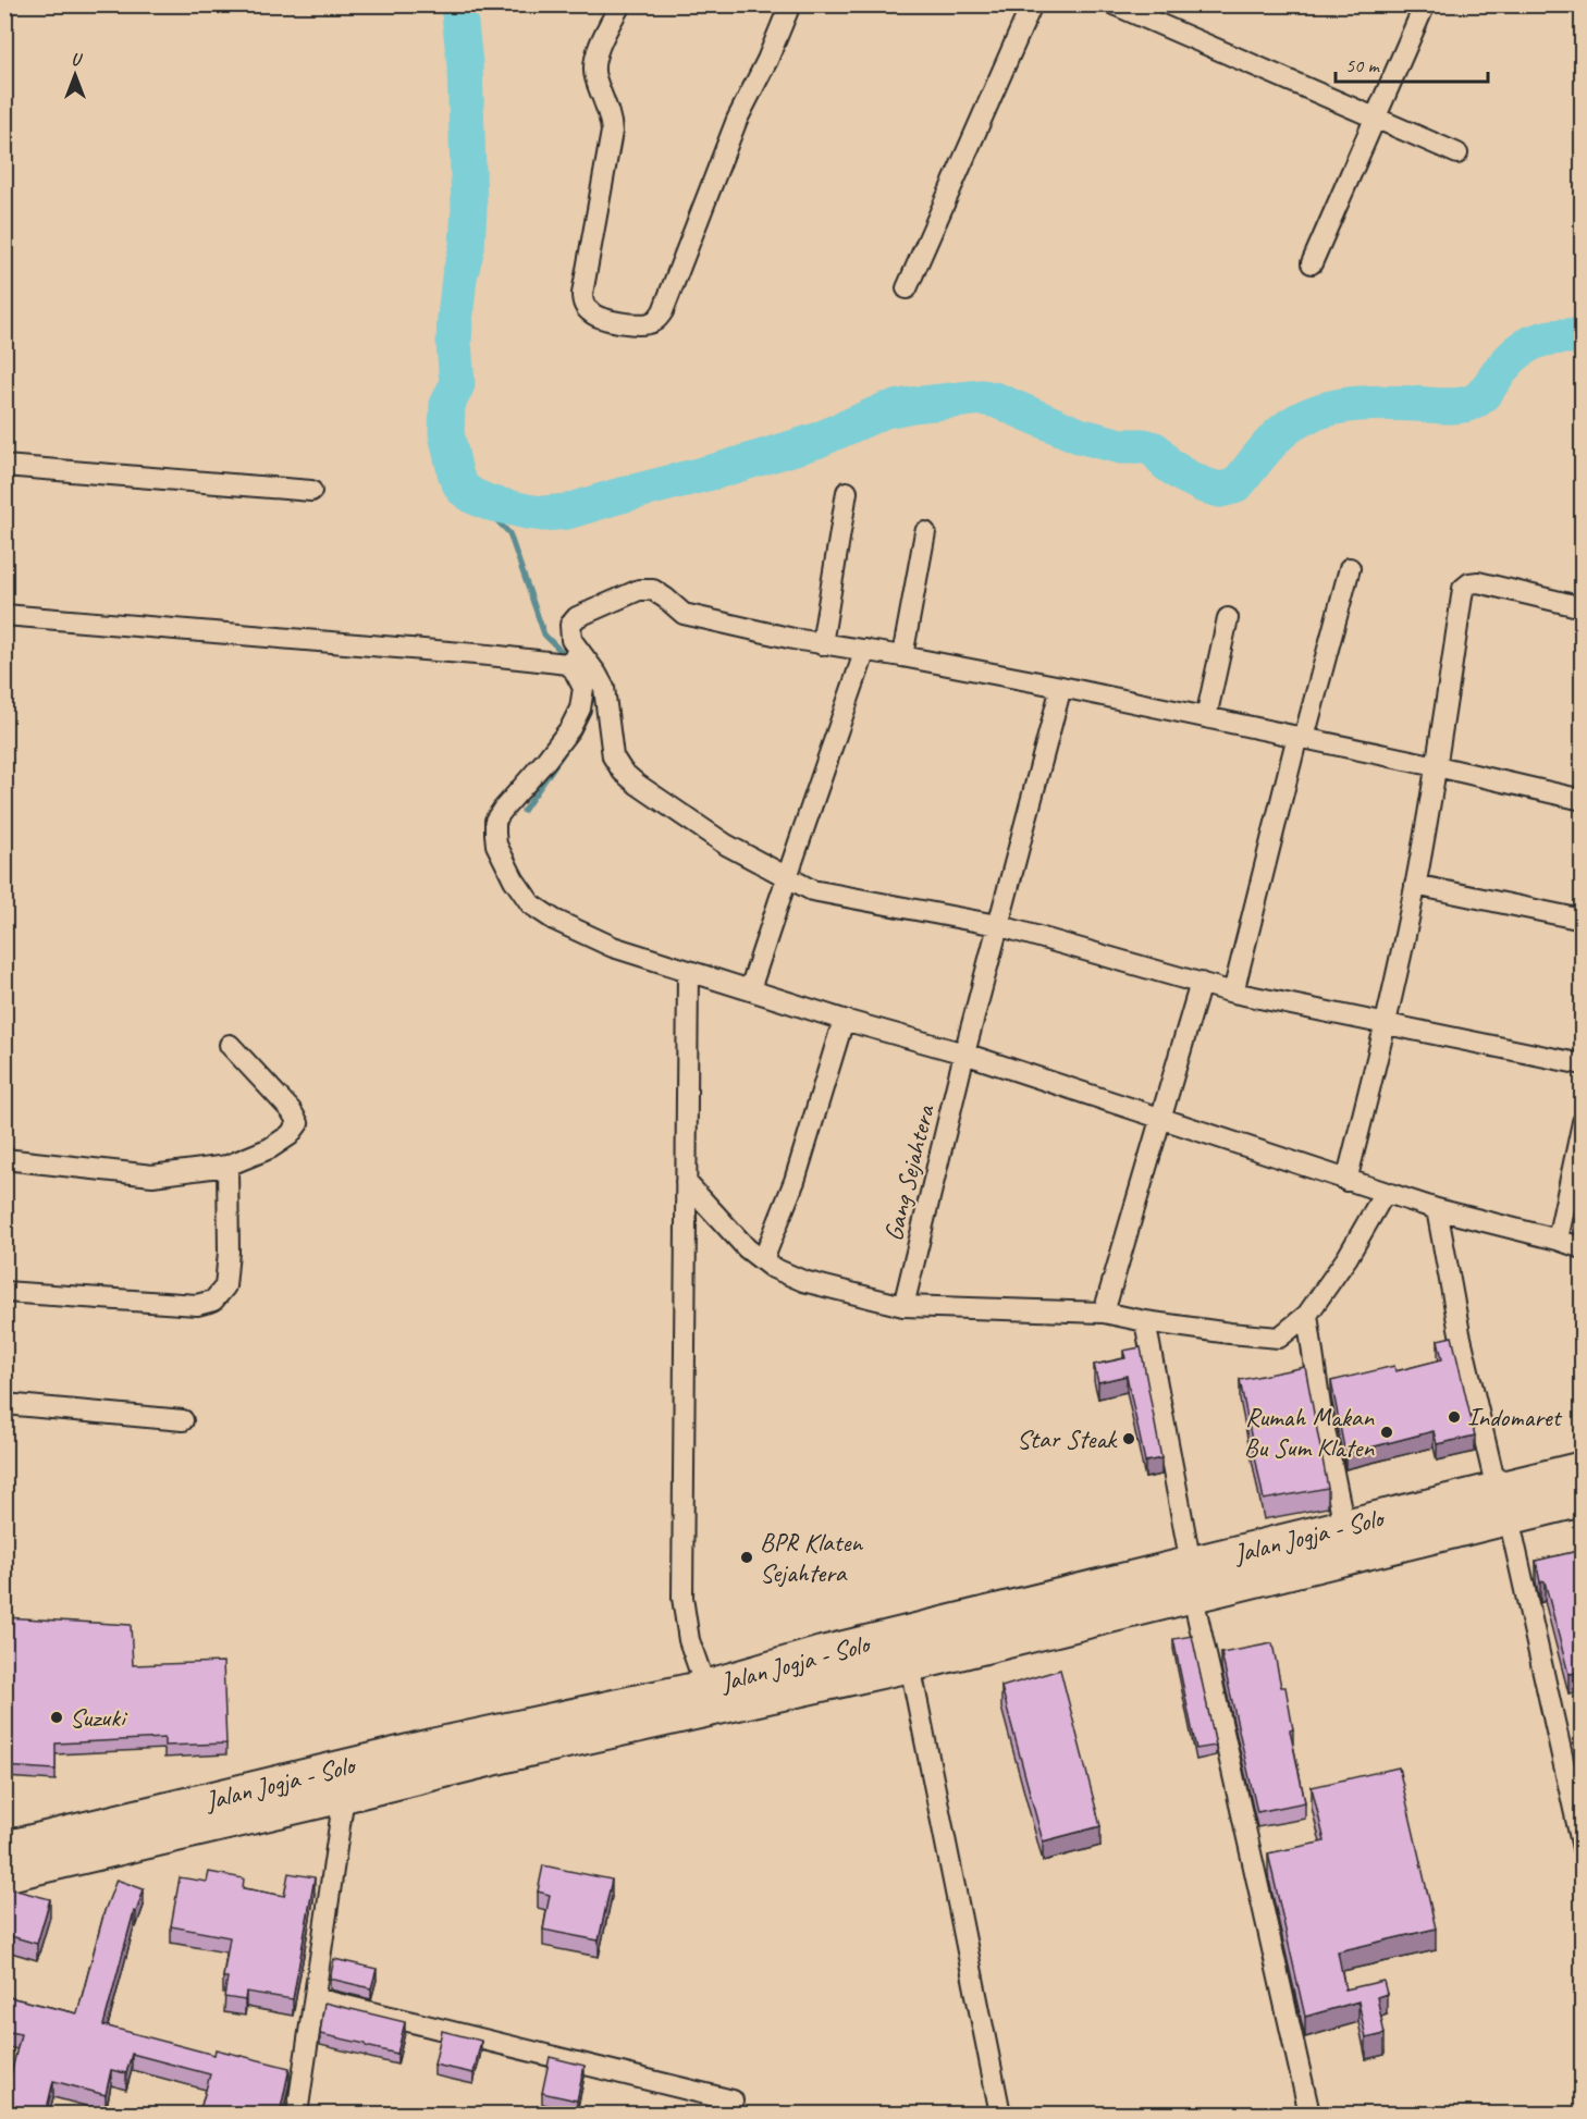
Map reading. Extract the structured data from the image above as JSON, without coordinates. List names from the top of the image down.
{
  "streets": {
    "highway": ["Jalan Jogja - Solo"],
    "street": ["Gang Sejahtera"]
  },
  "places": [
    "Indomaret",
    "Rumah Makan Bu Sum Klaten",
    "Star Steak",
    "BPR Klaten Sejahtera",
    "Suzuki"
  ],
  "scale_bar": "50 m",
  "north": "top"
}
